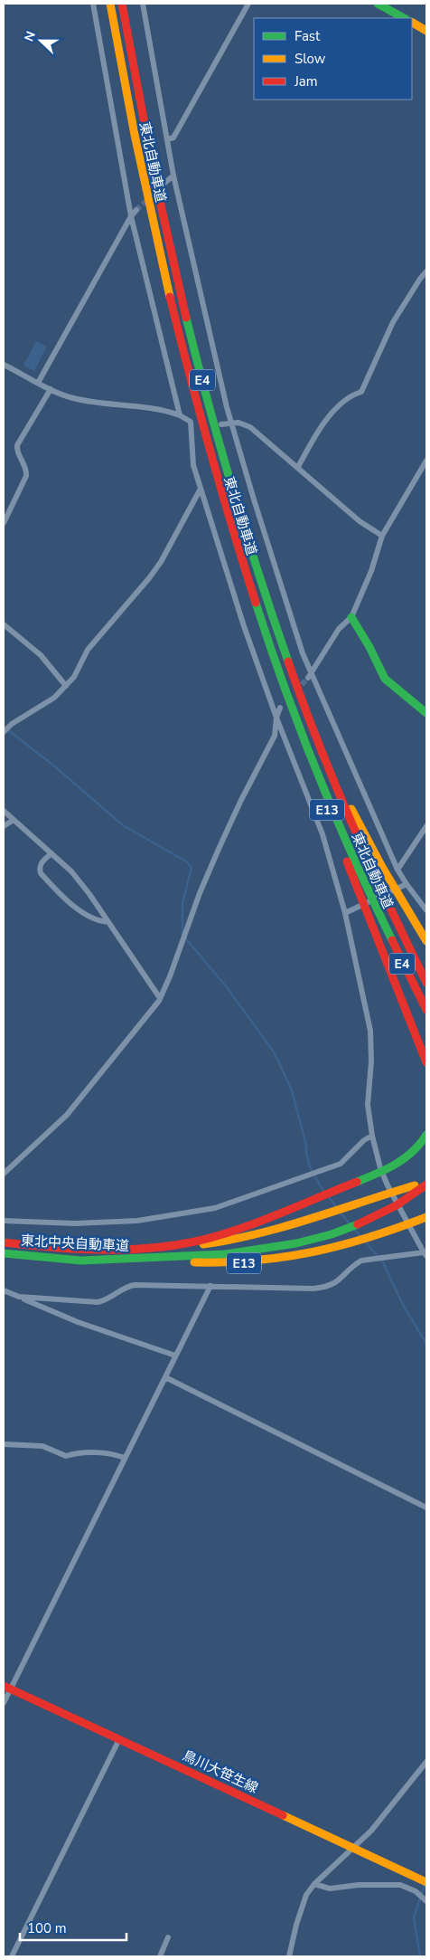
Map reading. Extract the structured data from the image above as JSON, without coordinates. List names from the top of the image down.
{
  "streets": {
    "main road": [
      "東北自動車道",
      "E4",
      "E13",
      "東北中央自動車道",
      "鳥川大笹生線"
    ]
  },
  "crossings": [
    ["東北自動車道", "E13"],
    ["E13", "東北中央自動車道"]
  ],
  "legend": ["Fast", "Slow", "Jam"],
  "scale_bar": "100 m",
  "north": "left"
}
